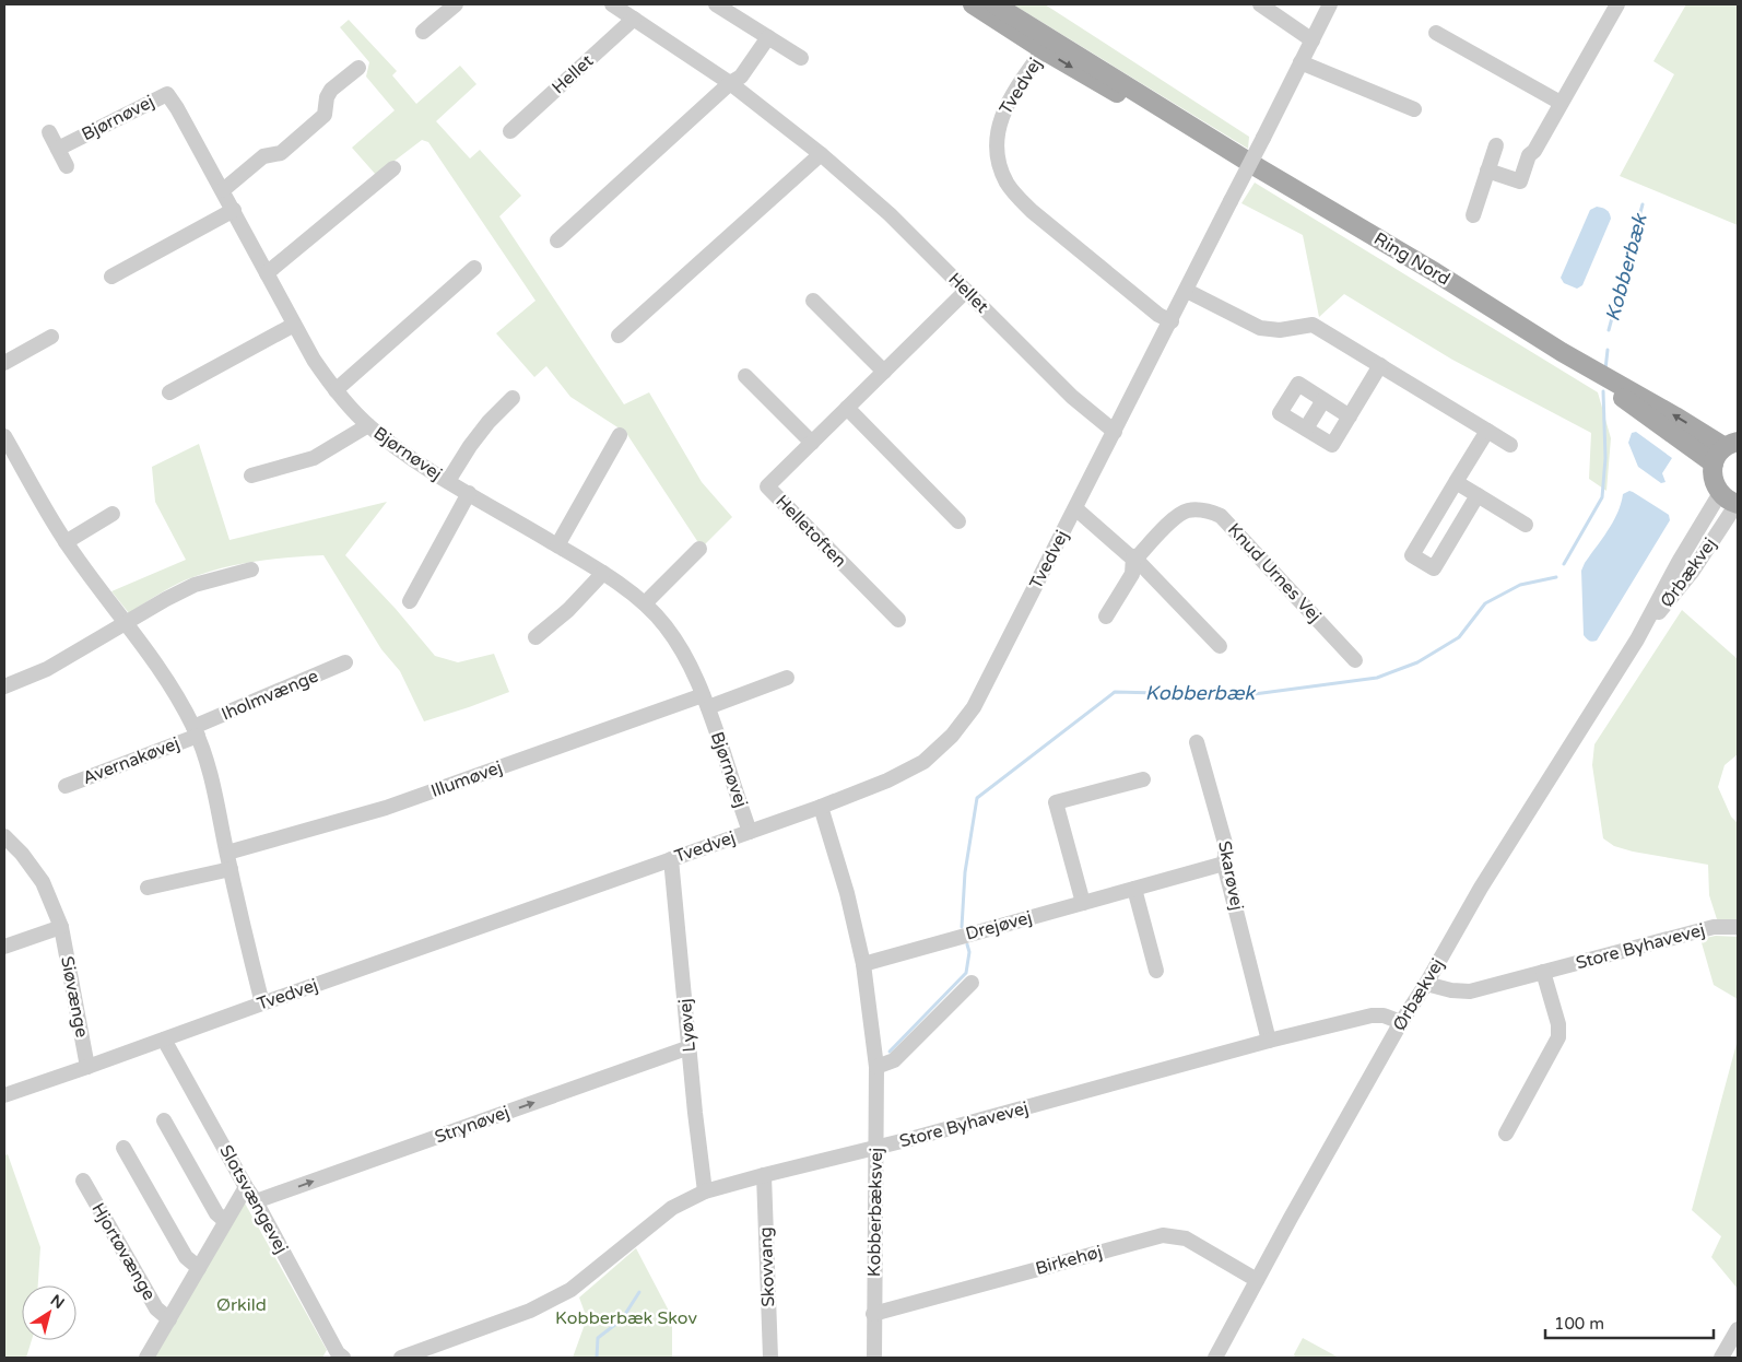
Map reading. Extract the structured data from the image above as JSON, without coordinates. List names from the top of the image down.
{
  "streets": {
    "main road": ["Ring Nord"],
    "street": [
      "Hellet",
      "Tvedvej",
      "Bjørnøvej",
      "Helletoften",
      "Knud Urnes Vej",
      "Ørbækvej",
      "Iholmvænge",
      "Avernakøvej",
      "Illumøvej",
      "Skarøvej",
      "Drejøvej",
      "Store Byhavevej",
      "Siøvænge",
      "Lyøvej",
      "Strynøvej",
      "Slotsvængevej",
      "Kobberbæksvej",
      "Hjortøvænge",
      "Birkehøj",
      "Skovvang"
    ]
  },
  "crossings": [
    ["Hellet", "Tvedvej"],
    ["Hellet", "Helletoften"],
    ["Tvedvej", "Bjørnøvej"],
    ["Tvedvej", "Ring Nord"],
    ["Tvedvej", "Avernakøvej"],
    ["Tvedvej", "Siøvænge"],
    ["Tvedvej", "Lyøvej"],
    ["Tvedvej", "Slotsvængevej"],
    ["Tvedvej", "Kobberbæksvej"],
    ["Bjørnøvej", "Illumøvej"],
    ["Ørbækvej", "Store Byhavevej"],
    ["Ørbækvej", "Birkehøj"],
    ["Iholmvænge", "Avernakøvej"],
    ["Avernakøvej", "Illumøvej"],
    ["Skarøvej", "Drejøvej"],
    ["Skarøvej", "Store Byhavevej"],
    ["Drejøvej", "Kobberbæksvej"],
    ["Store Byhavevej", "Lyøvej"],
    ["Store Byhavevej", "Kobberbæksvej"],
    ["Store Byhavevej", "Skovvang"],
    ["Lyøvej", "Strynøvej"],
    ["Strynøvej", "Slotsvængevej"],
    ["Slotsvængevej", "Hjortøvænge"],
    ["Kobberbæksvej", "Birkehøj"]
  ],
  "one_way": ["Strynøvej"],
  "water": ["Kobberbæk"],
  "parks": ["Ørkild", "Kobberbæk Skov"],
  "scale_bar": "100 m",
  "north": "top right"
}
